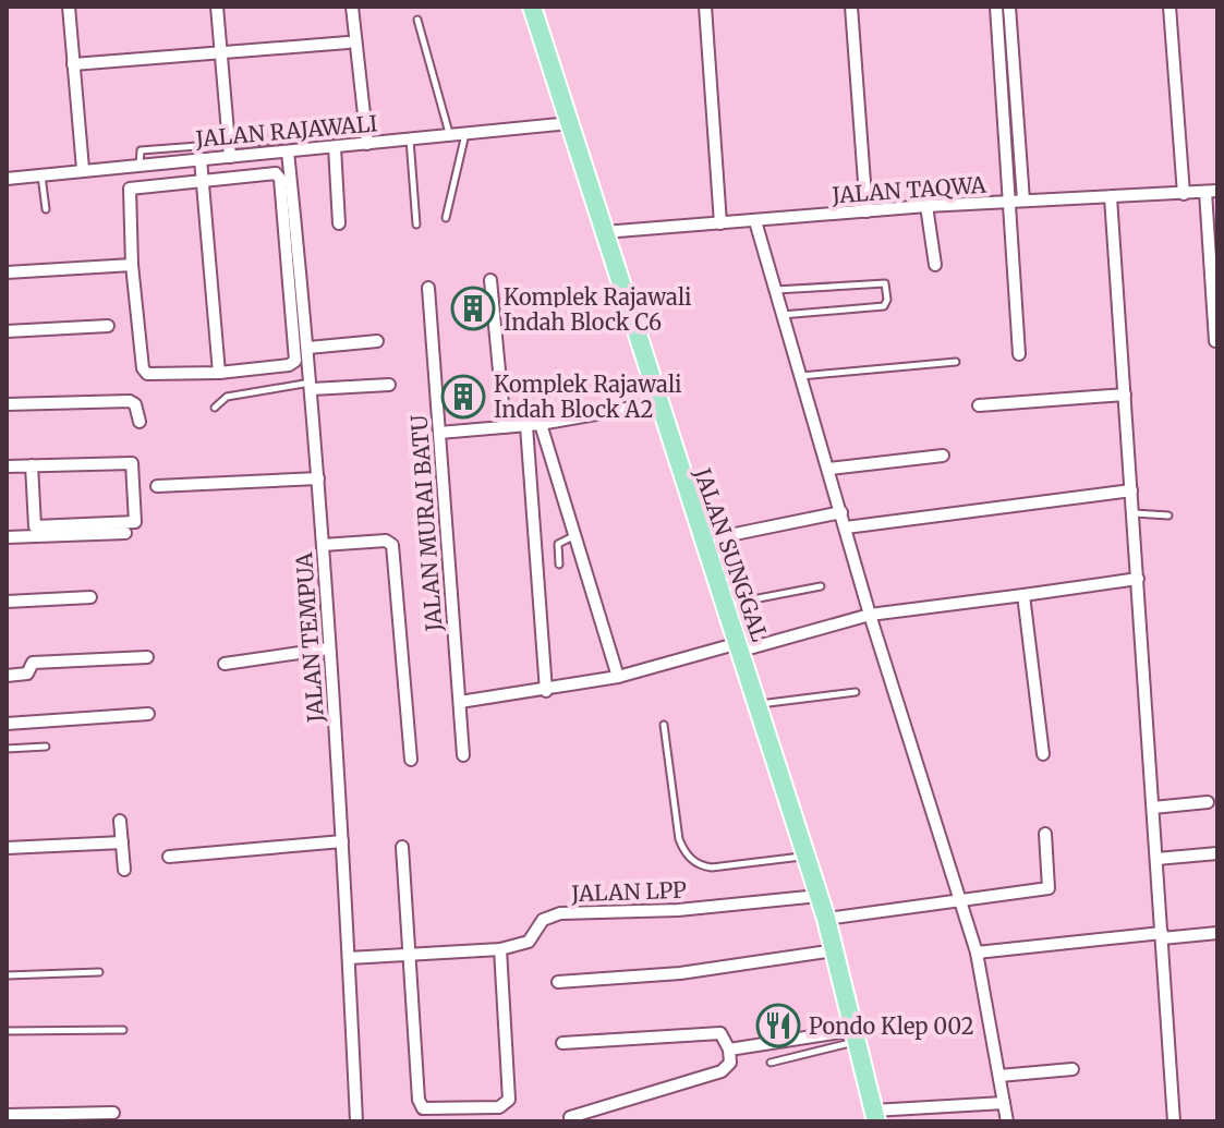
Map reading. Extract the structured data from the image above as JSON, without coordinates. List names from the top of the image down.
{
  "streets": {
    "main road": ["JALAN SUNGGAL"],
    "street": [
      "JALAN RAJAWALI",
      "JALAN TAQWA",
      "JALAN MURAI BATU",
      "JALAN TEMPUA",
      "JALAN LPP"
    ]
  },
  "crossings": [
    ["JALAN RAJAWALI", "JALAN SUNGGAL"],
    ["JALAN RAJAWALI", "JALAN TEMPUA"],
    ["JALAN TAQWA", "JALAN SUNGGAL"],
    ["JALAN SUNGGAL", "JALAN LPP"],
    ["JALAN TEMPUA", "JALAN LPP"]
  ],
  "places": {
    "building": ["Komplek Rajawali Indah Block C6", "Komplek Rajawali Indah Block A2"],
    "restaurant": ["Pondo Klep 002"]
  }
}
